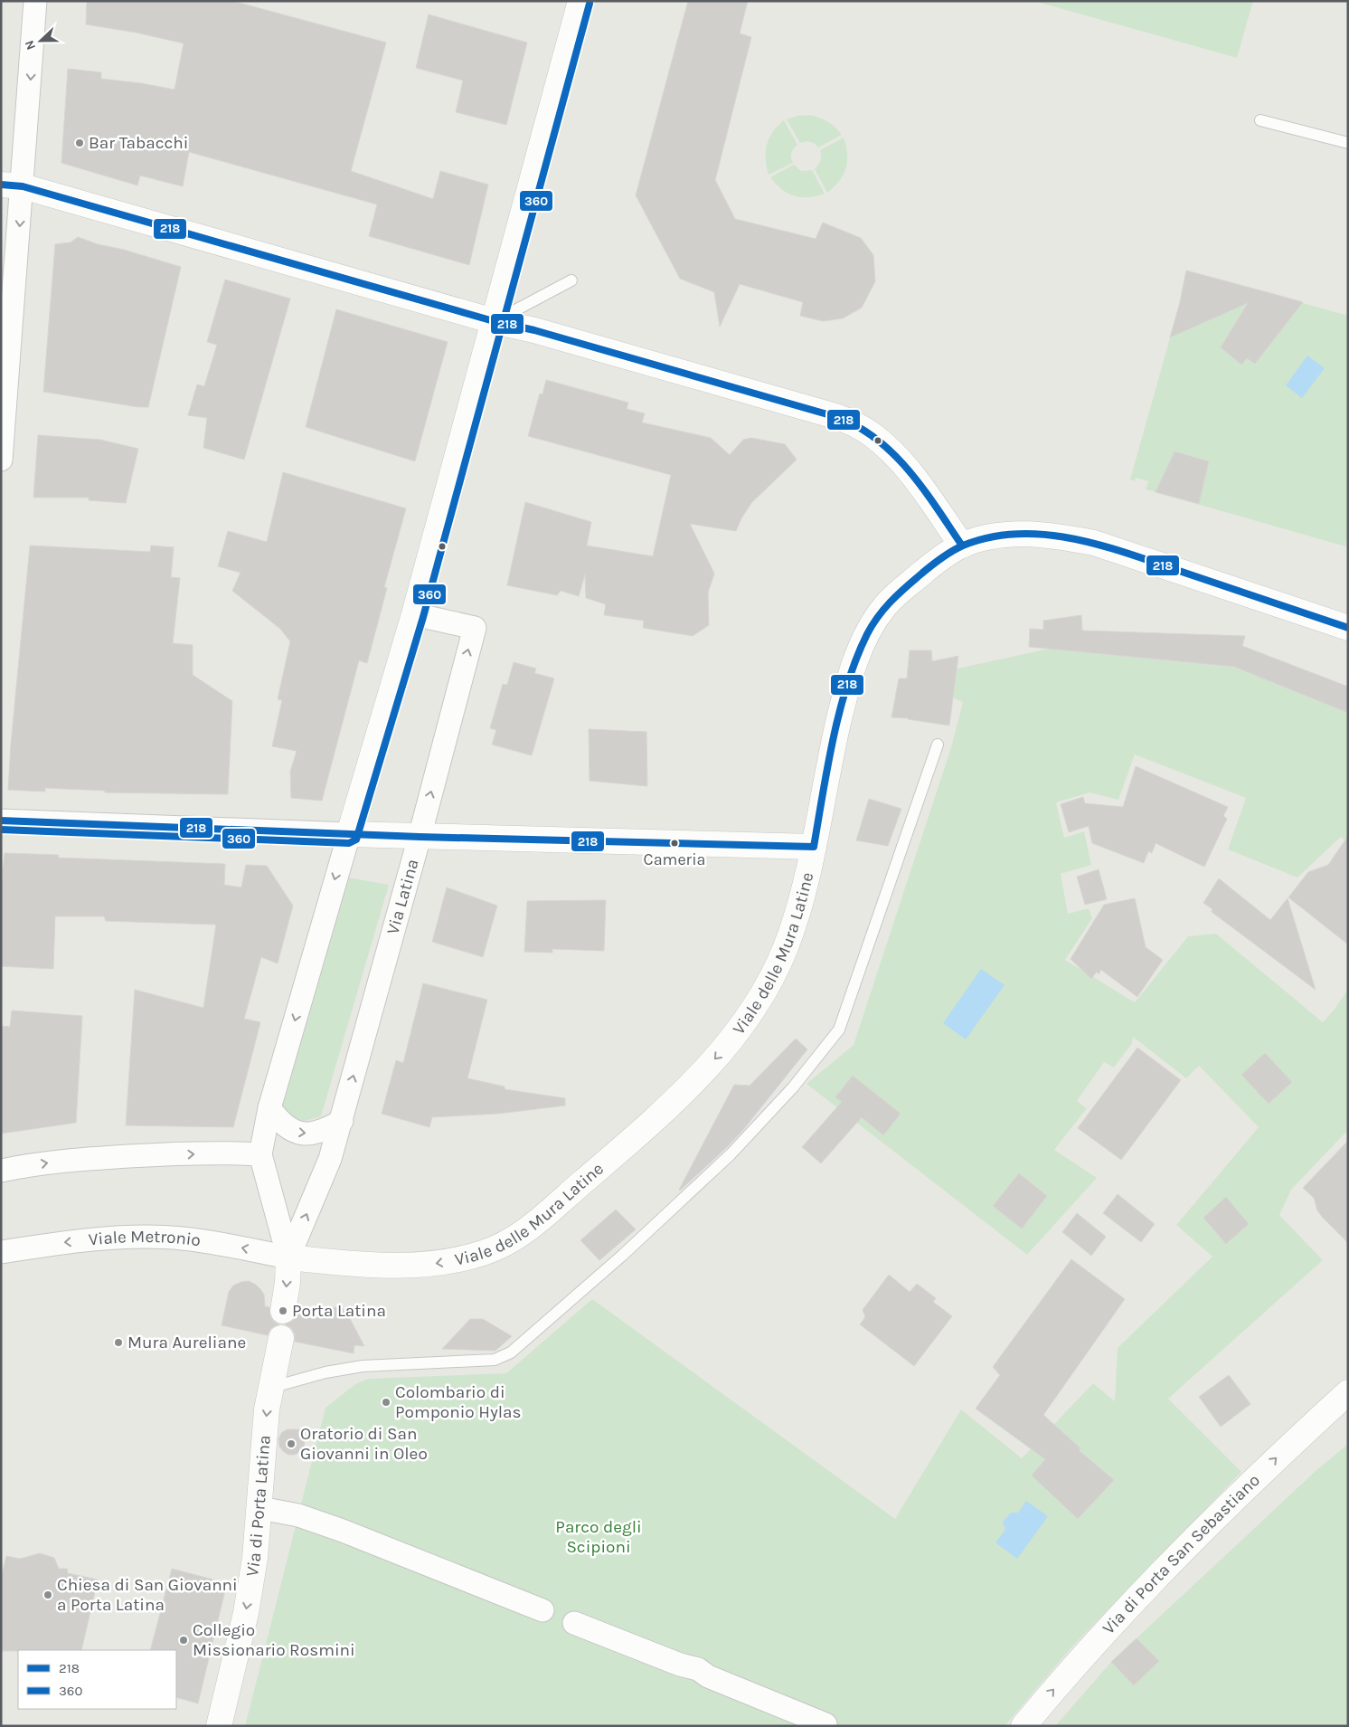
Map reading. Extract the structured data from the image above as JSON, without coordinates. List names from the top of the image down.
{
  "streets": {
    "street": [
      "Via Latina",
      "Viale delle Mura Latine",
      "Viale Metronio",
      "Via di Porta Latina",
      "Via di Porta San Sebastiano"
    ]
  },
  "crossings": [
    ["Via Latina", "Viale delle Mura Latine"],
    ["Via Latina", "Viale Metronio"],
    ["Viale delle Mura Latine", "Viale Metronio"]
  ],
  "one_way": ["Viale delle Mura Latine", "Via di Porta Latina", "Via di Porta San Sebastiano"],
  "parks": ["Parco degli Scipioni"],
  "places": [
    "Bar Tabacchi",
    "Cameria",
    "Porta Latina",
    "Mura Aureliane",
    "Colombario di Pomponio Hylas",
    "Oratorio di San Giovanni in Oleo",
    "Chiesa di San Giovanni a Porta Latina",
    "Collegio Missionario Rosmini"
  ],
  "lines": ["transit line 360", "transit line 218"],
  "legend": ["218", "360"],
  "north": "left"
}
